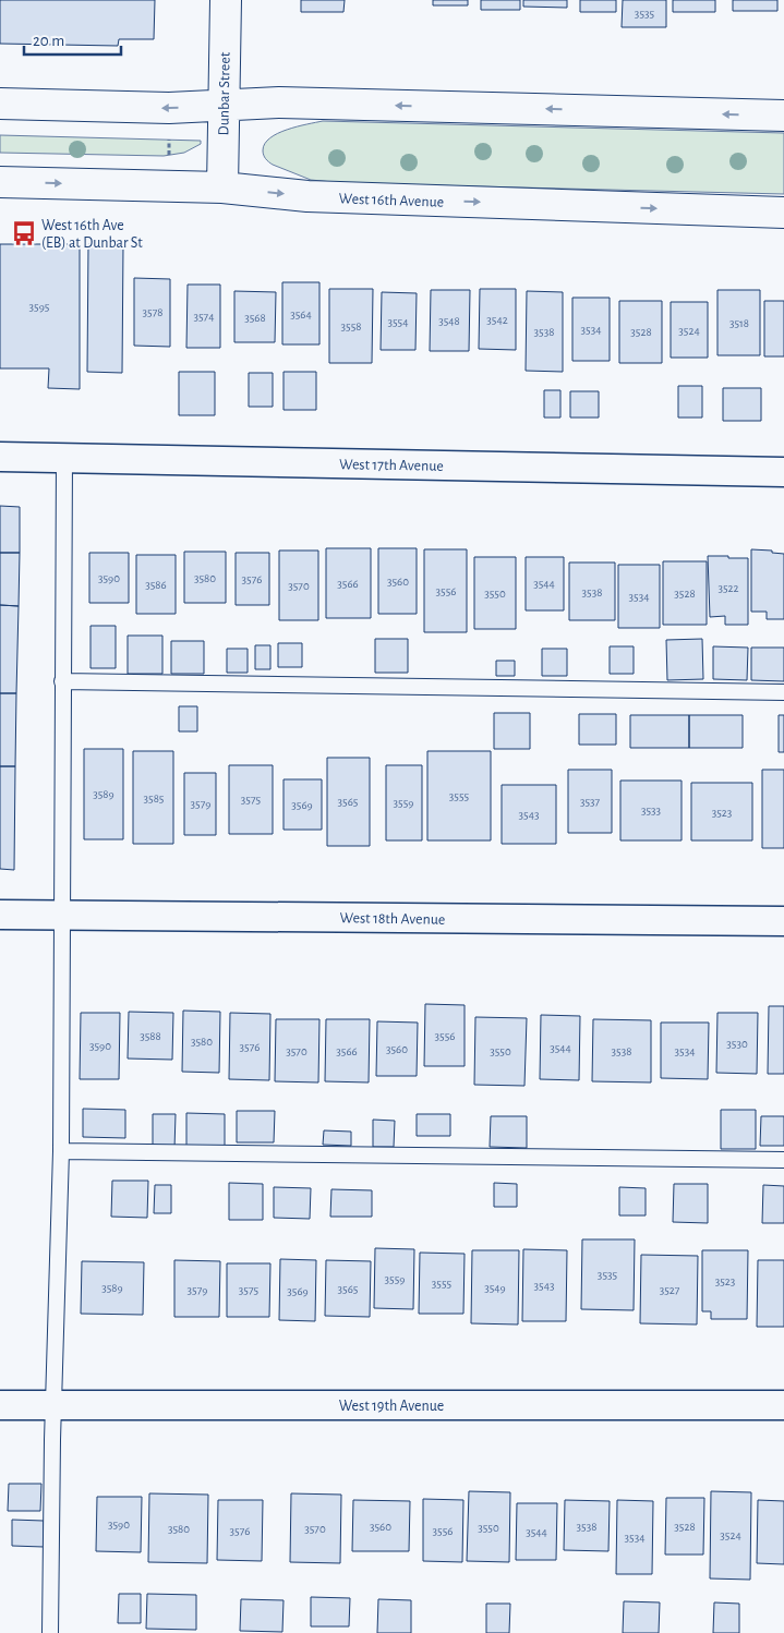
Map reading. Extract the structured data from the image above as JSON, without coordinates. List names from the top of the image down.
{
  "streets": {
    "main road": ["Dunbar Street", "West 16th Avenue"],
    "street": ["West 17th Avenue", "West 18th Avenue", "West 19th Avenue"]
  },
  "crossings": [
    ["Dunbar Street", "West 16th Avenue"]
  ],
  "places": {
    "bus stop": ["West 16th Ave (EB) at Dunbar St"]
  },
  "house_numbers": [
    "3535",
    "3595",
    "3578",
    "3564",
    "3574",
    "3568",
    "3542",
    "3548",
    "3554",
    "3518",
    "3558",
    "3534",
    "3524",
    "3538",
    "3528",
    "3590",
    "3580",
    "3576",
    "3560",
    "3566",
    "3544",
    "3586",
    "3570",
    "3522",
    "3556",
    "3538",
    "3550",
    "3528",
    "3534",
    "3589",
    "3555",
    "3585",
    "3575",
    "3565",
    "3537",
    "3559",
    "3579",
    "3569",
    "3533",
    "3523",
    "3543",
    "3588",
    "3556",
    "3580",
    "3530",
    "3590",
    "3576",
    "3544",
    "3560",
    "3570",
    "3566",
    "3550",
    "3538",
    "3534",
    "3535",
    "3559",
    "3523",
    "3555",
    "3543",
    "3589",
    "3549",
    "3565",
    "3579",
    "3575",
    "3527",
    "3569",
    "3590",
    "3560",
    "3538",
    "3528",
    "3550",
    "3580",
    "3570",
    "3576",
    "3556",
    "3544",
    "3524",
    "3534"
  ],
  "scale_bar": "20 m"
}
